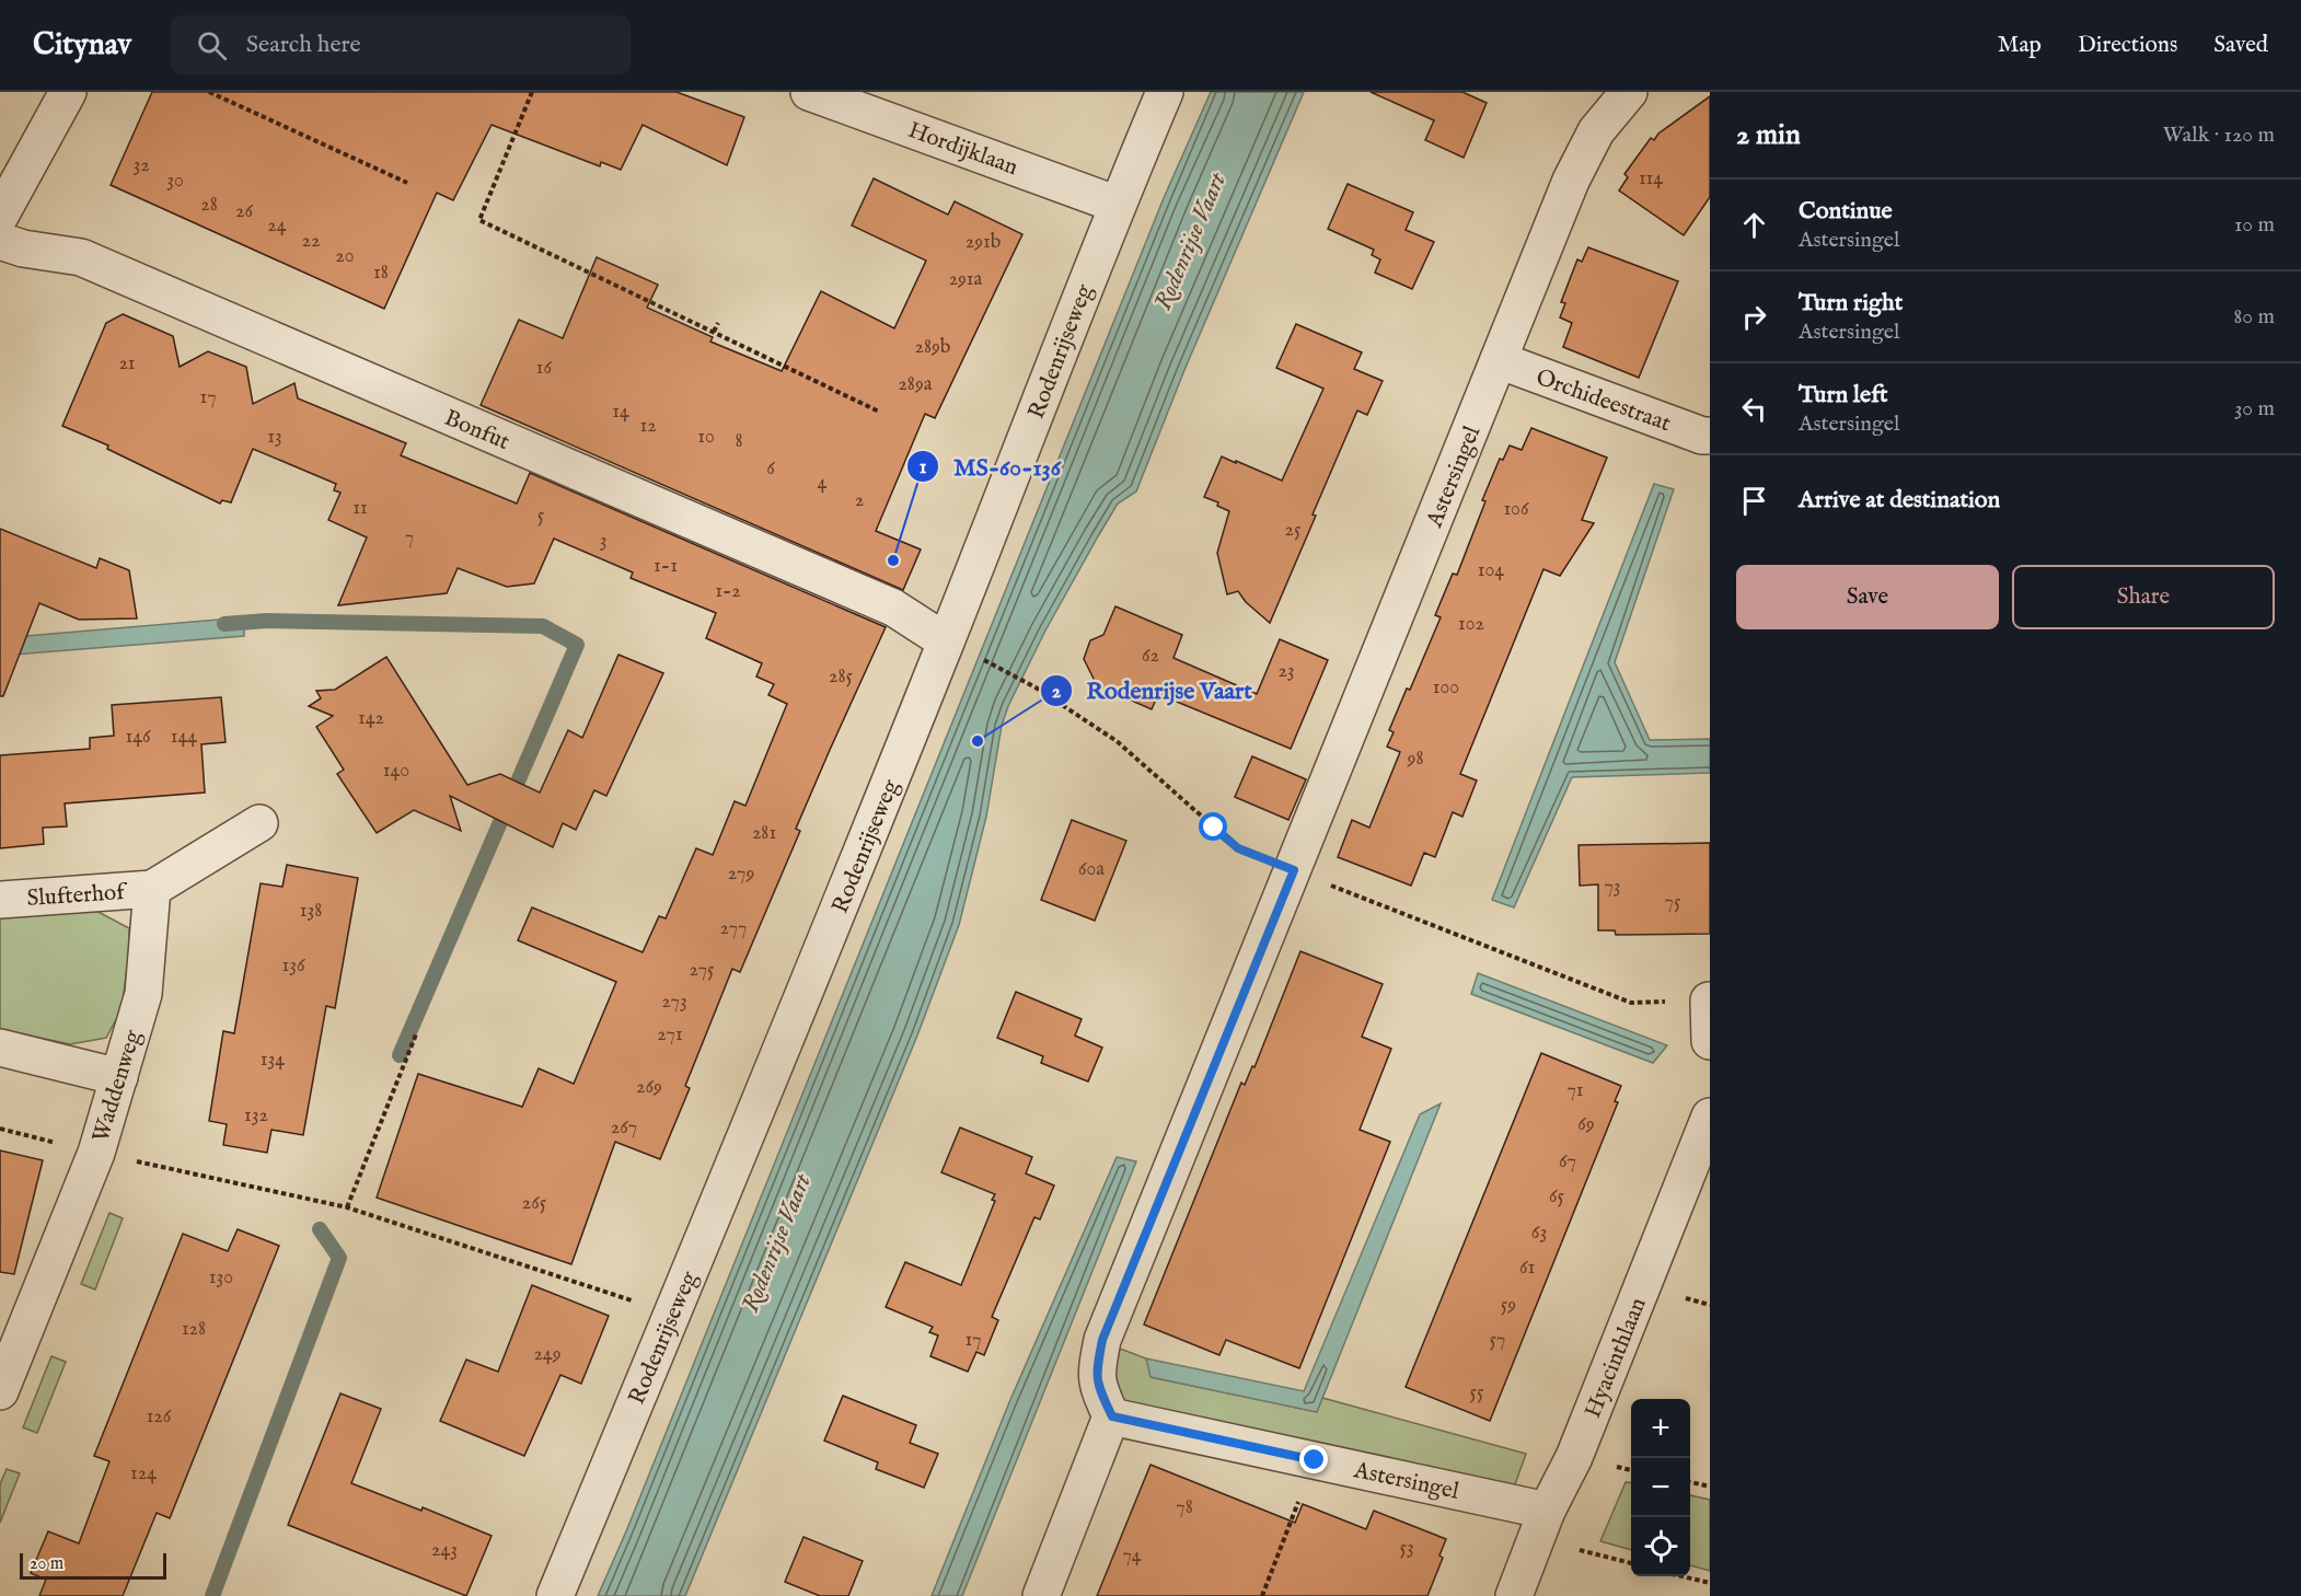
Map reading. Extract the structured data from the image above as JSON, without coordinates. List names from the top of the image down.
{
  "streets": {
    "street": [
      "Hordijklaan",
      "Rodenrijseweg",
      "Orchideestraat",
      "Bonfut",
      "Astersingel",
      "Slufterhof",
      "Waddenweg",
      "Hyacinthlaan"
    ]
  },
  "crossings": [
    ["Hordijklaan", "Rodenrijseweg"],
    ["Rodenrijseweg", "Bonfut"],
    ["Orchideestraat", "Astersingel"],
    ["Astersingel", "Hyacinthlaan"],
    ["Slufterhof", "Waddenweg"]
  ],
  "water": ["Rodenrijse Vaart"],
  "places": ["MS-60-136", "Rodenrijse Vaart"],
  "house_numbers": [
    "32",
    "114",
    "30",
    "28",
    "26",
    "24",
    "22",
    "291b",
    "20",
    "18",
    "291a",
    "289b",
    "21",
    "16",
    "289a",
    "17",
    "14",
    "12",
    "13",
    "10",
    "8",
    "6",
    "4",
    "2",
    "11",
    "106",
    "5",
    "25",
    "7",
    "3",
    "1-1",
    "104",
    "1-2",
    "102",
    "62",
    "23",
    "285",
    "100",
    "142",
    "146",
    "144",
    "98",
    "140",
    "281",
    "60a",
    "279",
    "73",
    "75",
    "138",
    "277",
    "136",
    "275",
    "273",
    "271",
    "134",
    "269",
    "71",
    "132",
    "69",
    "267",
    "67",
    "65",
    "265",
    "63",
    "61",
    "130",
    "59",
    "128",
    "17",
    "57",
    "249",
    "55",
    "126",
    "124",
    "78",
    "53",
    "243",
    "74"
  ],
  "scale_bar": "20 m",
  "page": {
    "header": "Citynav",
    "search": "Search here",
    "nav": ["Map", "Directions", "Saved"],
    "heading": ["2 min", "Walk · 120 m"],
    "list": [
      ["Continue", "Astersingel", "10 m"],
      ["Turn right", "Astersingel", "80 m"],
      ["Turn left", "Astersingel", "30 m"],
      "Arrive at destination"
    ],
    "buttons": ["Save", "Share"],
    "map_buttons": ["+", "−"],
    "scale": "20 m"
  }
}
